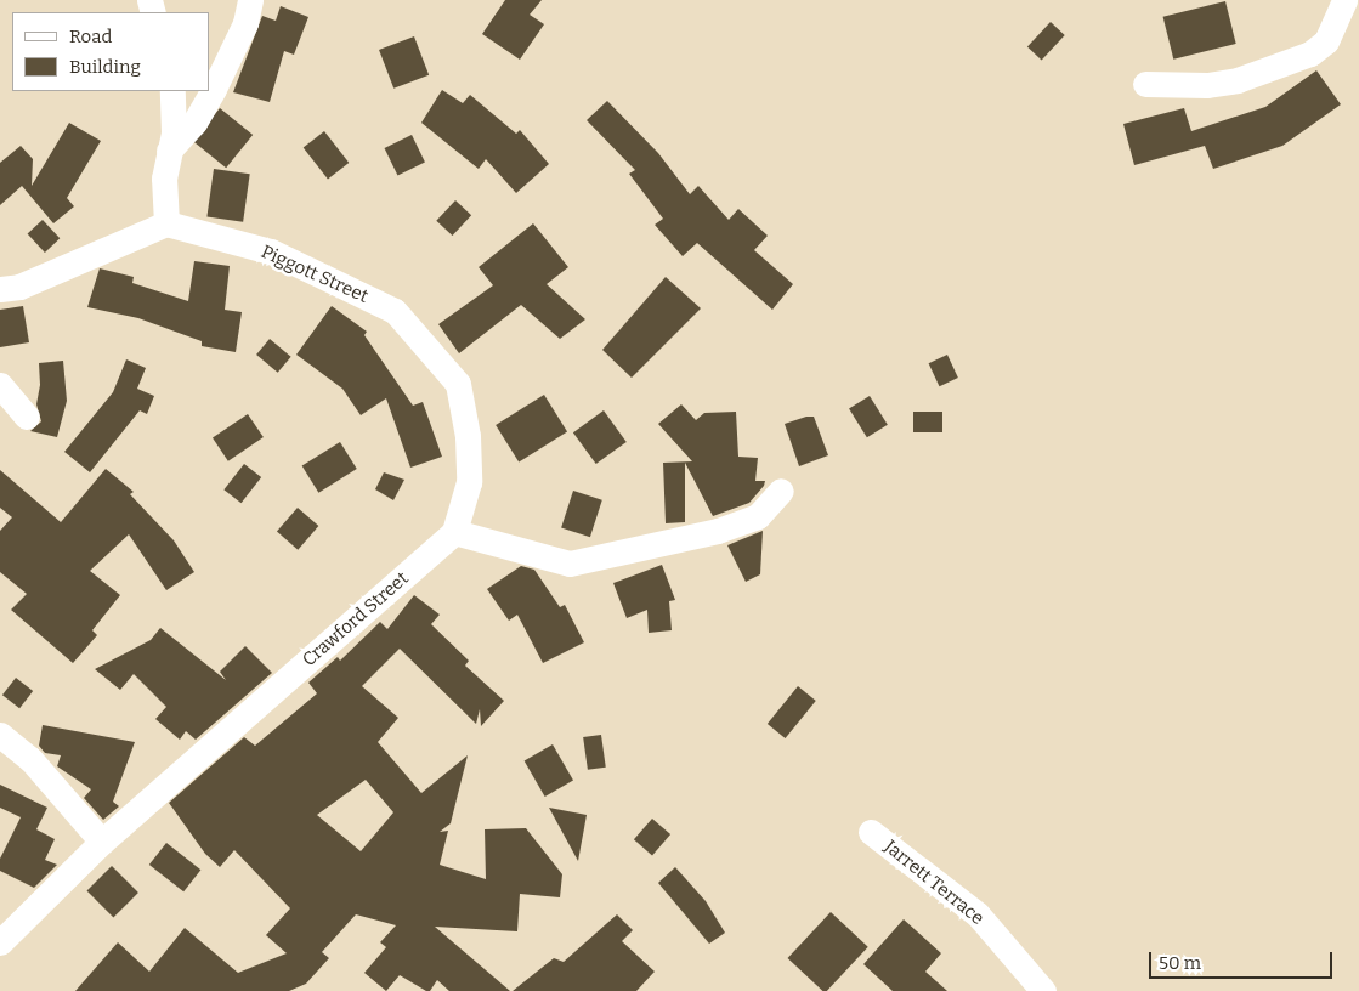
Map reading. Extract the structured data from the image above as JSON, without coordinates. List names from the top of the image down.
{
  "streets": {
    "street": ["Piggott Street", "Crawford Street", "Jarrett Terrace"]
  },
  "crossings": [
    ["Piggott Street", "Crawford Street"]
  ],
  "legend": ["Road", "Building"],
  "scale_bar": "50 m"
}
